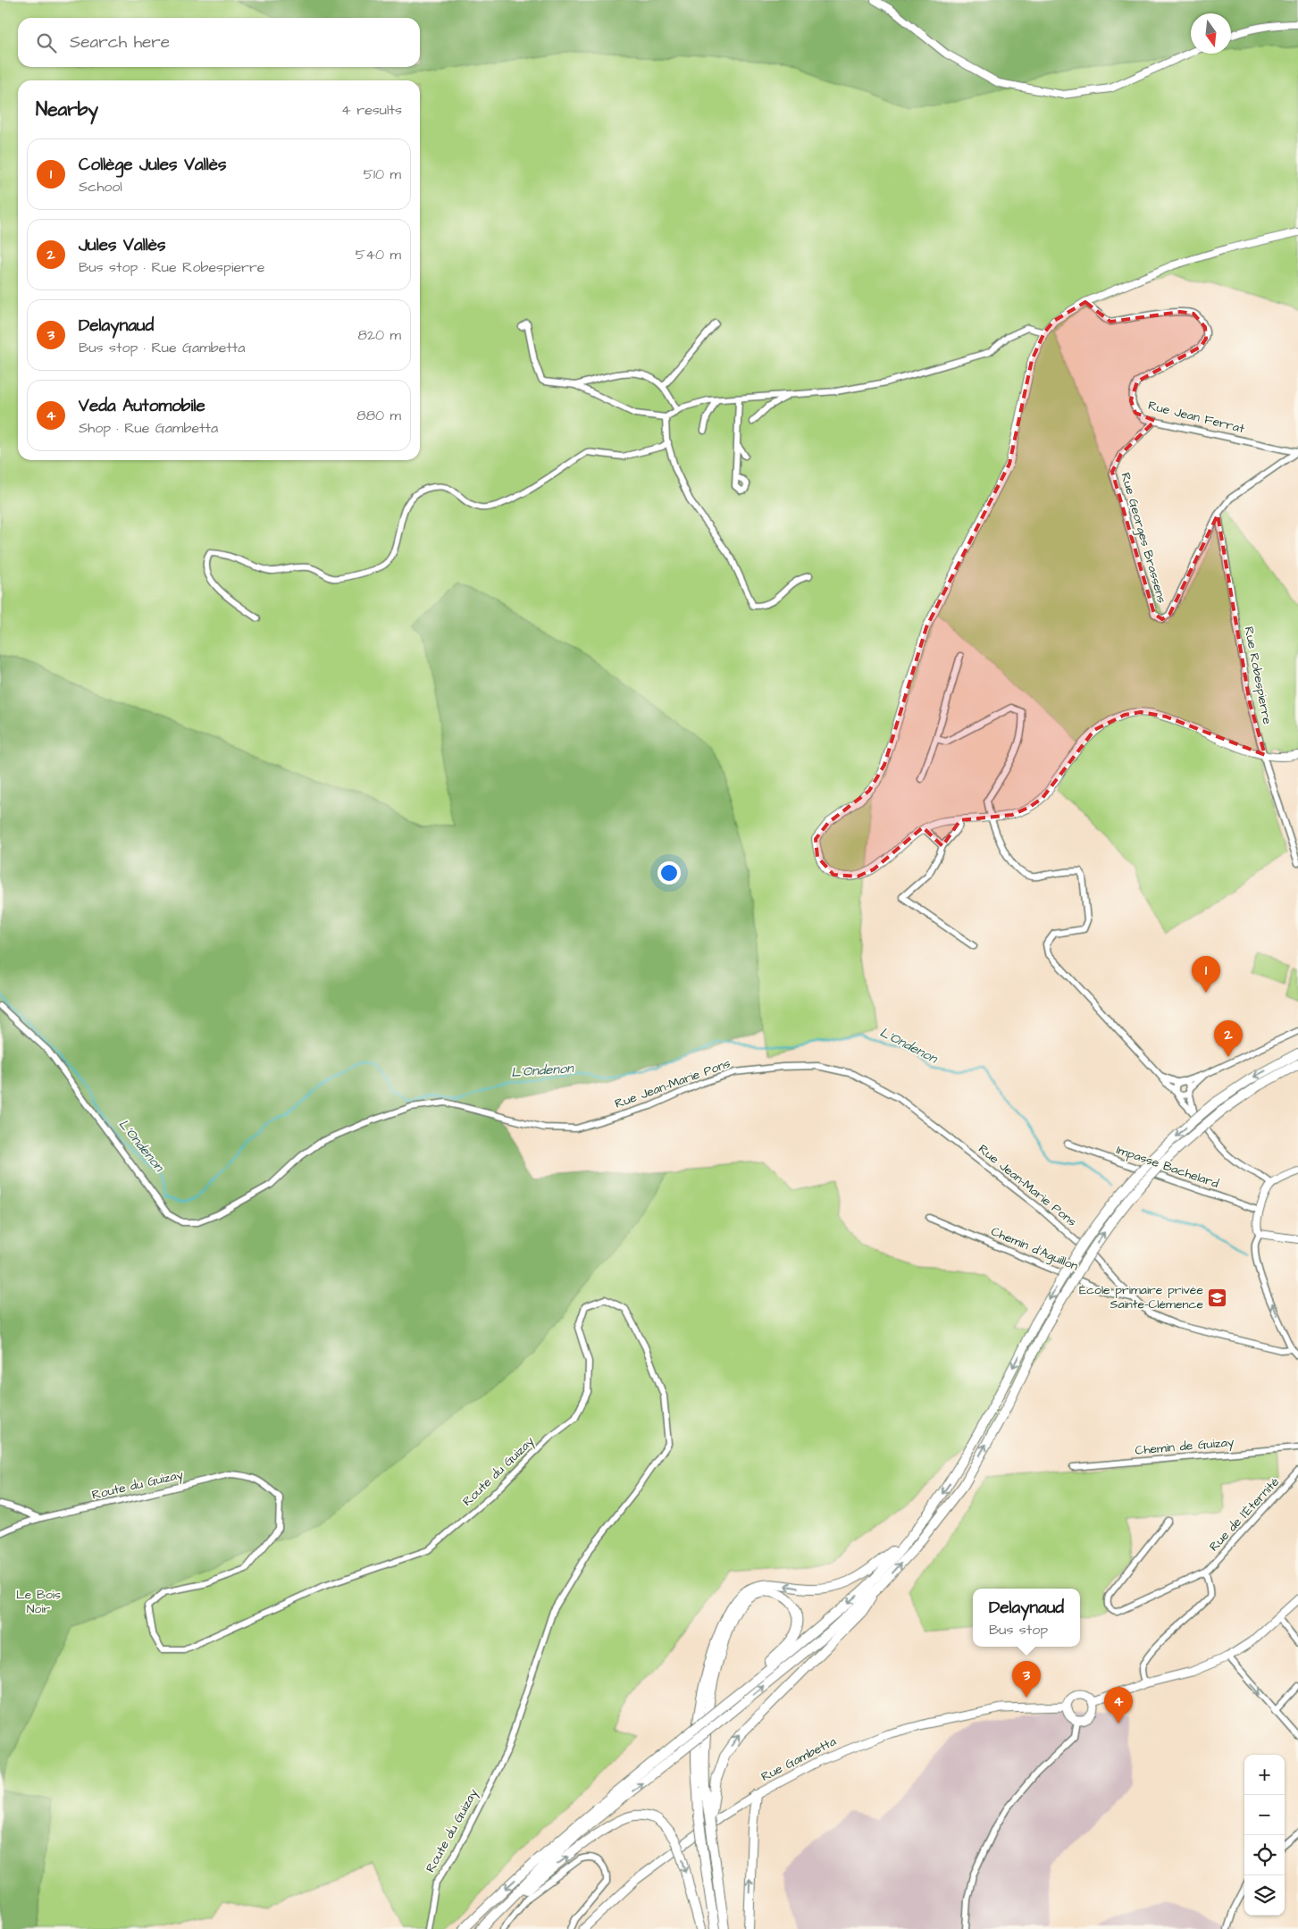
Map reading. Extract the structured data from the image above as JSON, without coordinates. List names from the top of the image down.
{
  "streets": {
    "main road": ["Rue Gambetta"],
    "street": [
      "Rue Jean Ferrat",
      "Rue Georges Brassens",
      "Rue Robespierre",
      "Rue Jean-Marie Pons",
      "Impasse Bachelard",
      "Chemin d'Aguillon",
      "Chemin de Guizay",
      "Route du Guizay",
      "Rue de l'Éternité"
    ]
  },
  "crossings": [
    ["Rue Jean Ferrat", "Rue Georges Brassens"],
    ["Rue Georges Brassens", "Rue Robespierre"],
    ["Rue Jean-Marie Pons", "Chemin d'Aguillon"]
  ],
  "water": ["L'Ondenon"],
  "parks": ["Le Bois Noir"],
  "places": {
    "school or university": ["École primaire privée Sainte-Clémence"]
  },
  "north": "bottom",
  "page": {
    "search": "Search here",
    "heading": ["Nearby", "4 results"],
    "list": [
      {
        "mark": "1",
        "name": "Collège Jules Vallès",
        "note": "School",
        "value": "510 m"
      },
      {
        "mark": "2",
        "name": "Jules Vallès",
        "note": "Bus stop · Rue Robespierre",
        "value": "540 m"
      },
      {
        "mark": "3",
        "name": "Delaynaud",
        "note": "Bus stop · Rue Gambetta",
        "value": "820 m"
      },
      {
        "mark": "4",
        "name": "Veda Automobile",
        "note": "Shop · Rue Gambetta",
        "value": "880 m"
      }
    ],
    "pins": [
      "1",
      "2",
      "3",
      "4"
    ],
    "popup": ["Delaynaud", "Bus stop"],
    "map_buttons": ["+", "−"]
  }
}
